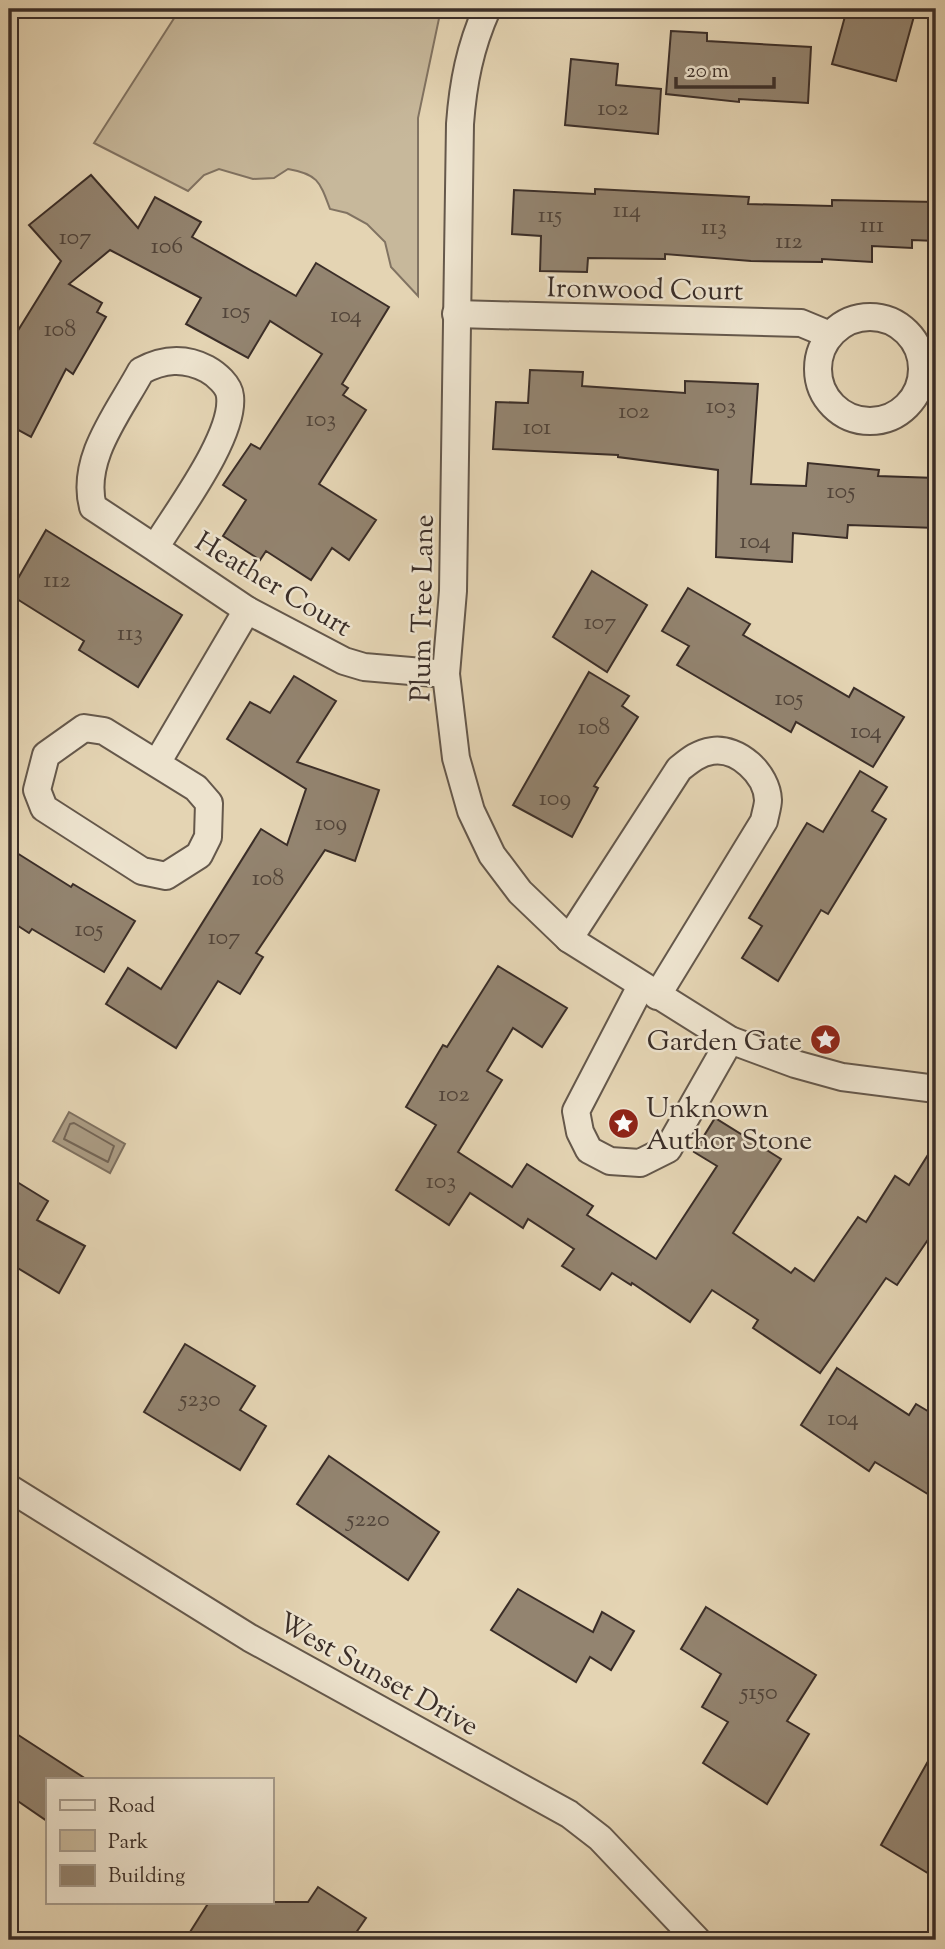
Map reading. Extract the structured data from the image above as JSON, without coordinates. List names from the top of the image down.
{
  "streets": {
    "street": [
      "Ironwood Court",
      "Heather Court",
      "Plum Tree Lane",
      "West Sunset Drive"
    ]
  },
  "crossings": [
    ["Ironwood Court", "Plum Tree Lane"],
    ["Heather Court", "Plum Tree Lane"]
  ],
  "places": {
    "place": ["Garden Gate", "Unknown Author Stone"]
  },
  "house_numbers": [
    "102",
    "114",
    "115",
    "111",
    "113",
    "107",
    "112",
    "106",
    "105",
    "104",
    "108",
    "103",
    "102",
    "103",
    "101",
    "105",
    "104",
    "112",
    "107",
    "113",
    "105",
    "108",
    "104",
    "109",
    "109",
    "108",
    "105",
    "107",
    "102",
    "103",
    "5230",
    "104",
    "5220",
    "5150"
  ],
  "legend": ["Road", "Park", "Building"],
  "scale_bar": "20 m"
}
